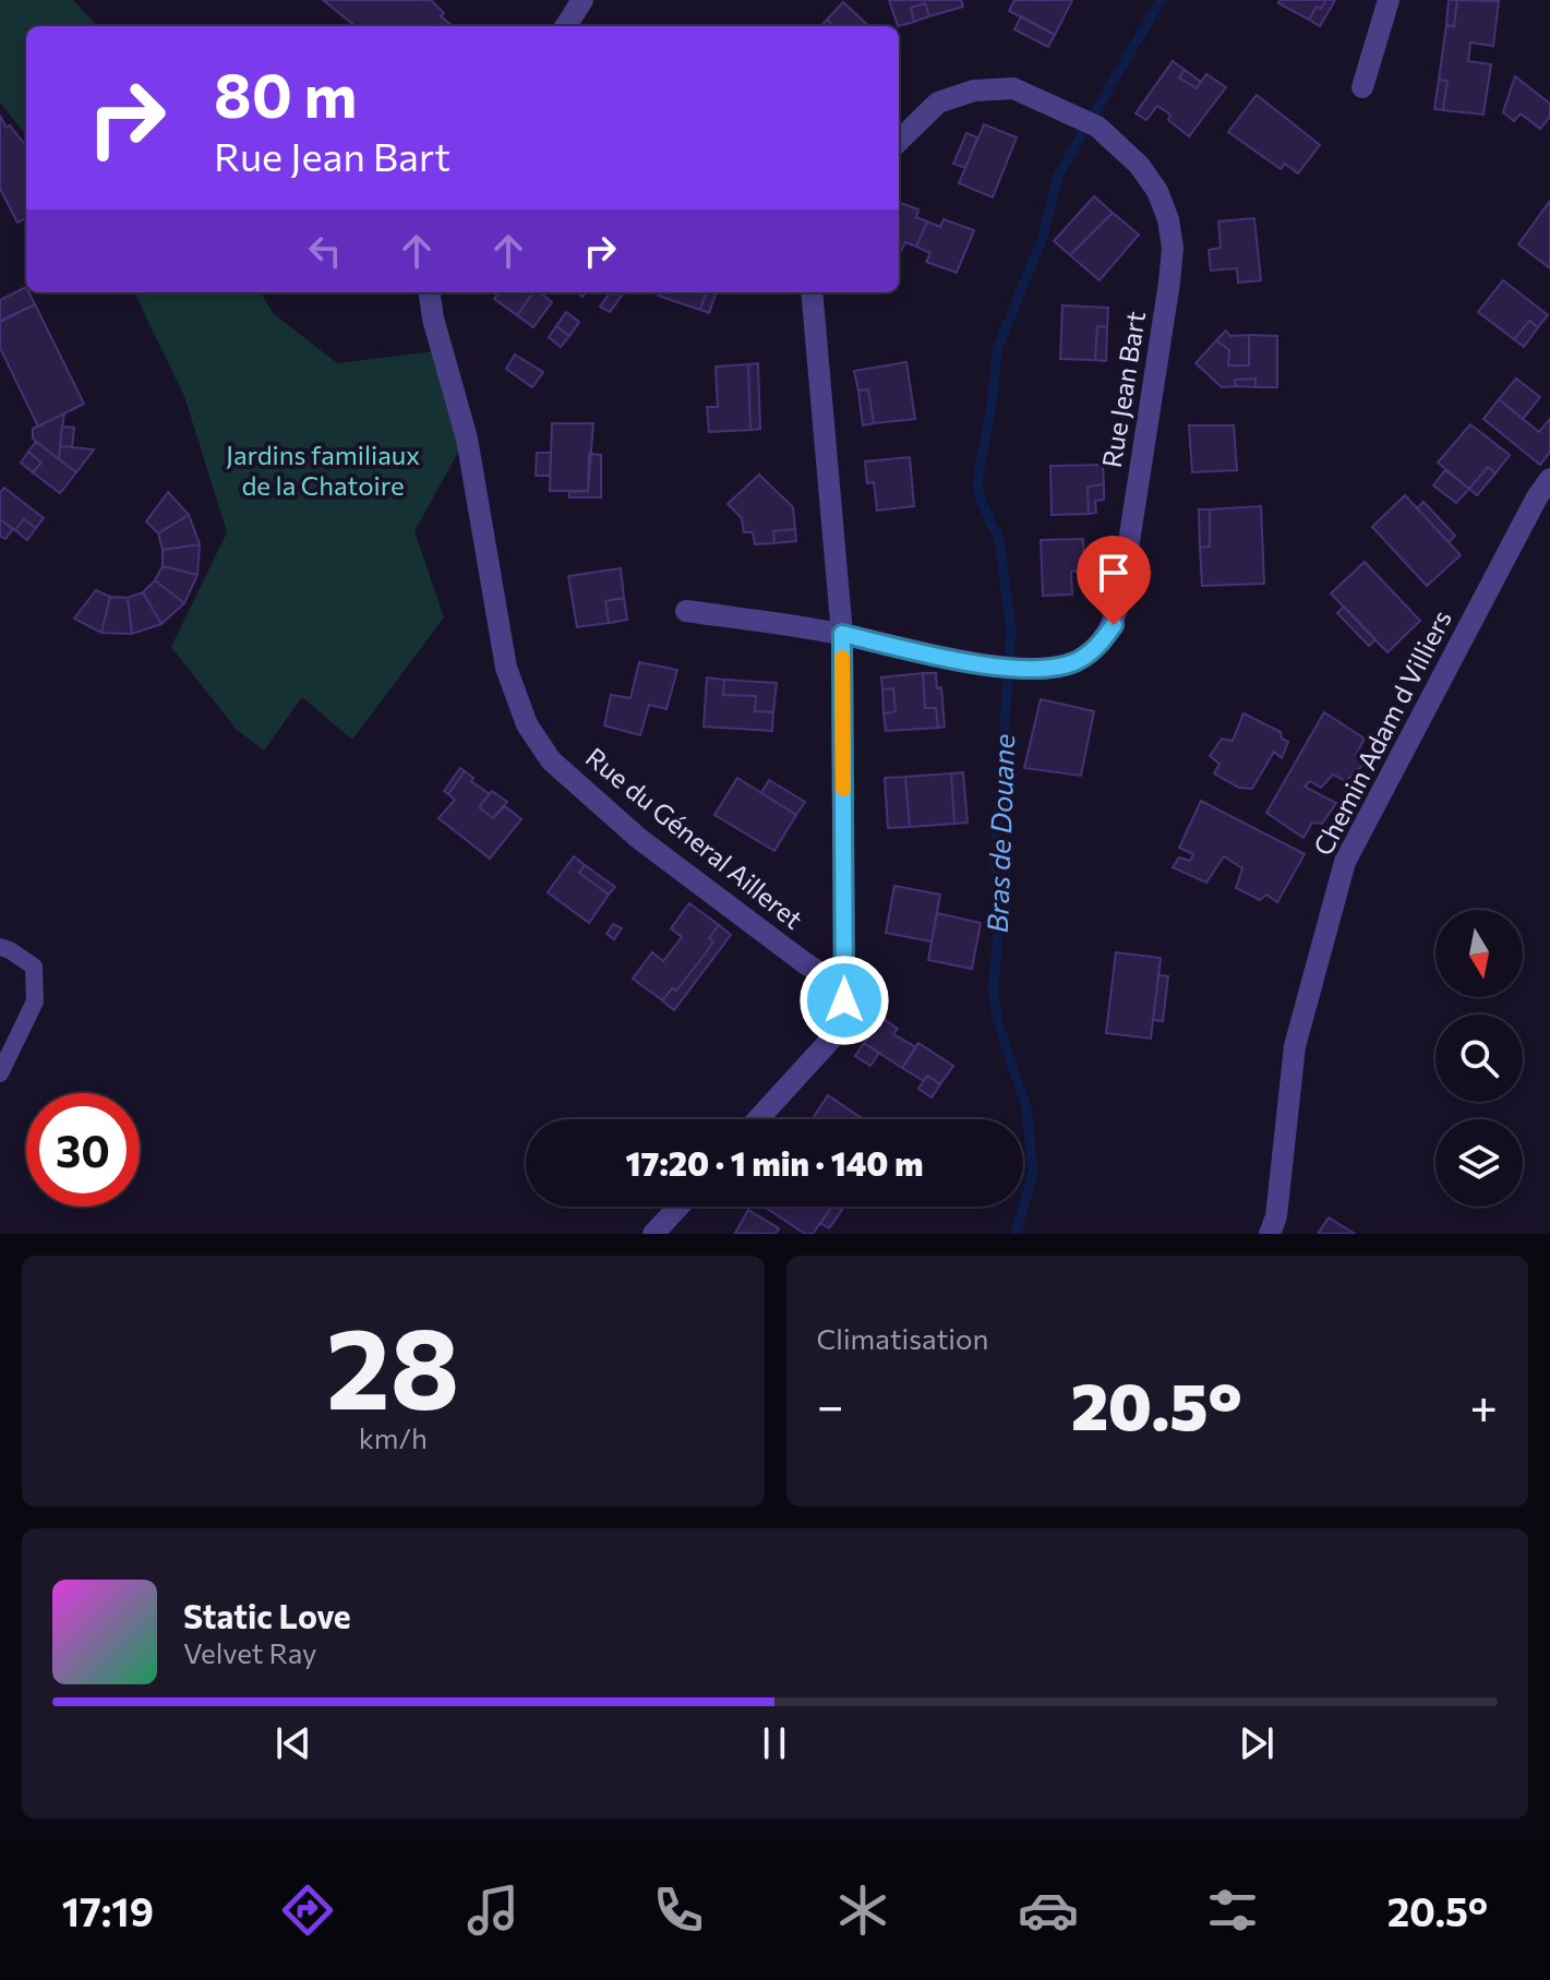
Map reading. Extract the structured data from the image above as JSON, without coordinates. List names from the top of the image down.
{
  "streets": {
    "street": ["Rue Jean Bart", "Chemin Adam d Villiers", "Rue du Géneral Ailleret"]
  },
  "water": ["Bras de Douane"],
  "parks": ["Jardins familiaux de la Chatoire"],
  "north": "bottom",
  "page": {
    "turn": ["80 m", "Rue Jean Bart"],
    "limit": "30",
    "trip": "17:20 · 1 min · 140 m",
    "tile": [
      ["28", "km/h"],
      "Climatisation"
    ],
    "heat": ["−", "20.5°", "+"],
    "song": ["Static Love", "Velvet Ray"],
    "tabs": ["17:19", "20.5°"]
  }
}
